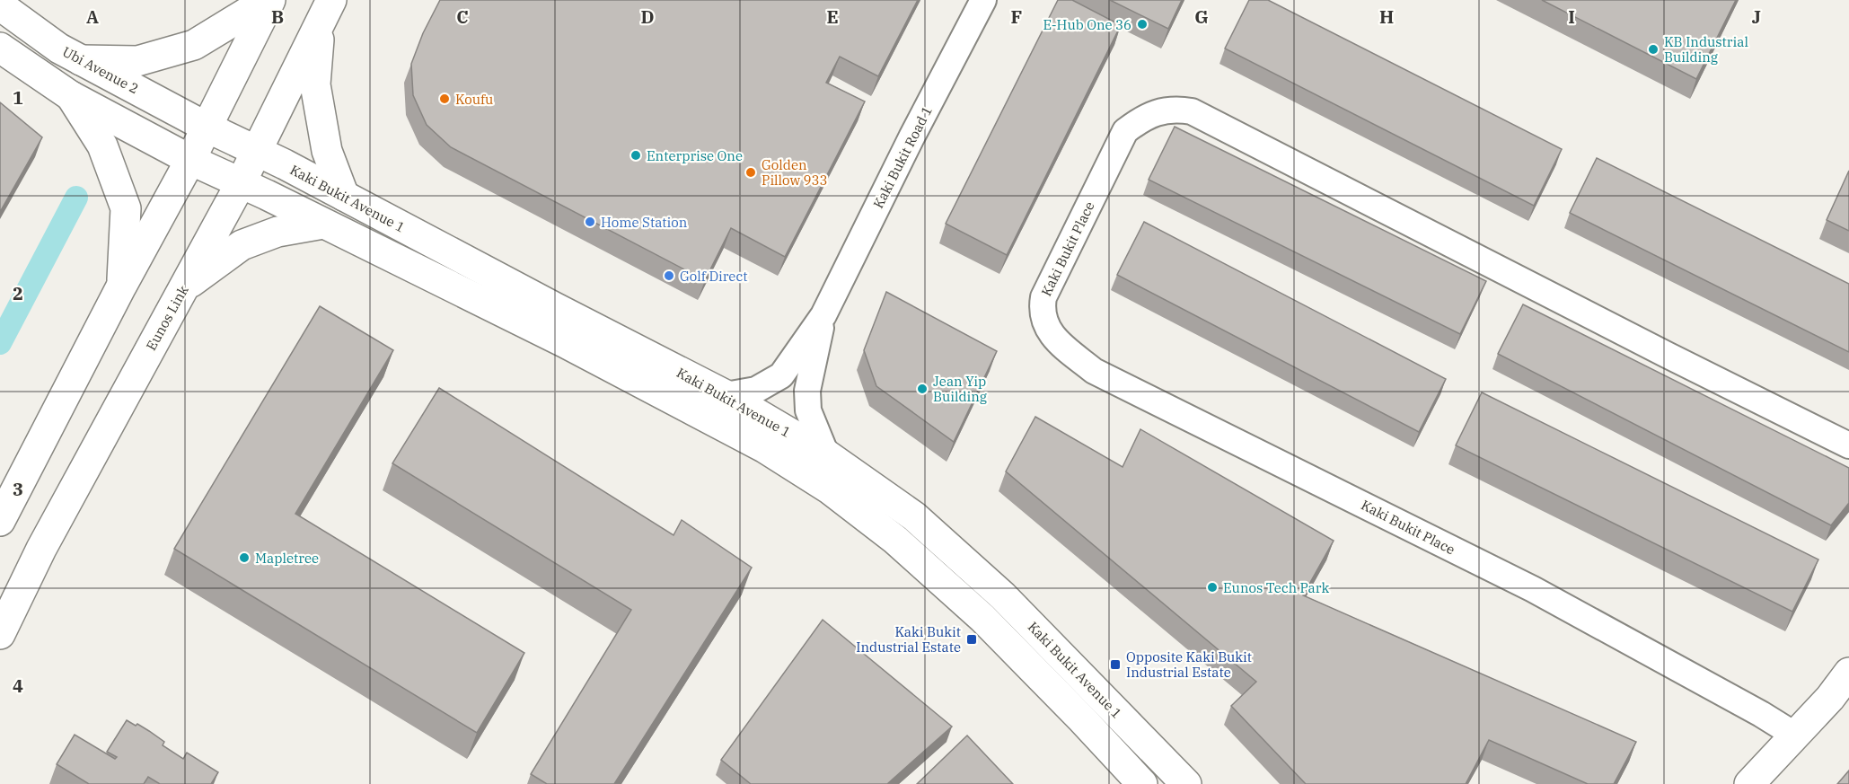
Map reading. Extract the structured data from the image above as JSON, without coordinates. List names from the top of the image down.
{
  "streets": {
    "main road": ["Ubi Avenue 2", "Kaki Bukit Avenue 1", "Eunos Link"],
    "street": ["Kaki Bukit Road 1", "Kaki Bukit Place"]
  },
  "crossings": [
    ["Ubi Avenue 2", "Kaki Bukit Avenue 1"],
    ["Kaki Bukit Road 1", "Kaki Bukit Avenue 1"],
    ["Kaki Bukit Avenue 1", "Eunos Link"]
  ],
  "places": {
    "other": [
      "E-Hub One 36",
      "KB Industrial Building",
      "Koufu",
      "Enterprise One",
      "Golden Pillow 933",
      "Home Station",
      "Golf Direct",
      "Jean Yip Building",
      "Mapletree",
      "Eunos Tech Park"
    ],
    "transit": ["Kaki Bukit Industrial Estate", "Opposite Kaki Bukit Industrial Estate"]
  },
  "grid": {
    "columns": [
      "A",
      "B",
      "C",
      "D",
      "E",
      "F",
      "G",
      "H",
      "I",
      "J"
    ],
    "rows": [
      "1",
      "2",
      "3",
      "4"
    ]
  }
}
